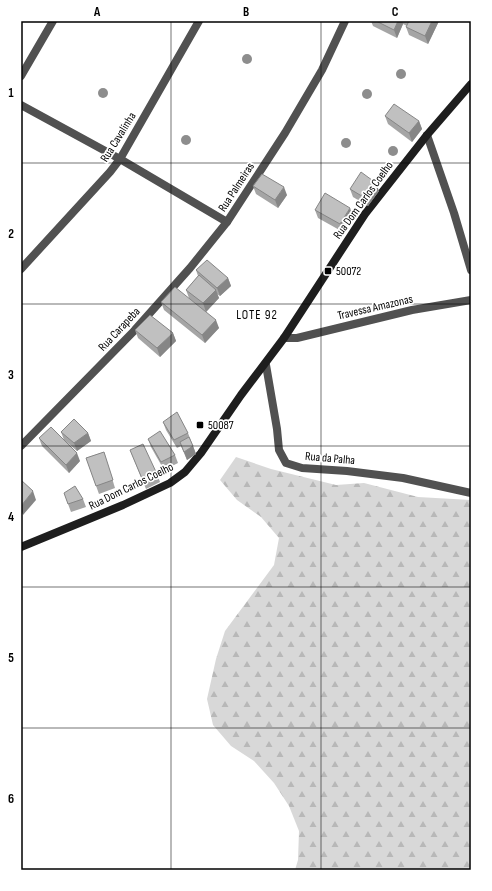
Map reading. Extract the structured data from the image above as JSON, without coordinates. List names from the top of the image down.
{
  "streets": {
    "street": [
      "Rua Cavalinha",
      "Rua Palmeiras",
      "Rua Dom Carlos Coelho",
      "Travessa Amazonas",
      "Rua Carapeba",
      "Rua da Palha"
    ]
  },
  "crossings": [
    ["Rua Cavalinha", "Rua Palmeiras"],
    ["Rua Palmeiras", "Rua Carapeba"],
    ["Rua Dom Carlos Coelho", "Travessa Amazonas"],
    ["Rua Dom Carlos Coelho", "Rua da Palha"]
  ],
  "districts": ["LOTE 92"],
  "places": {
    "transit": ["50072", "50087"]
  },
  "grid": {
    "columns": ["A", "B", "C"],
    "rows": [
      "1",
      "2",
      "3",
      "4",
      "5",
      "6"
    ]
  }
}
